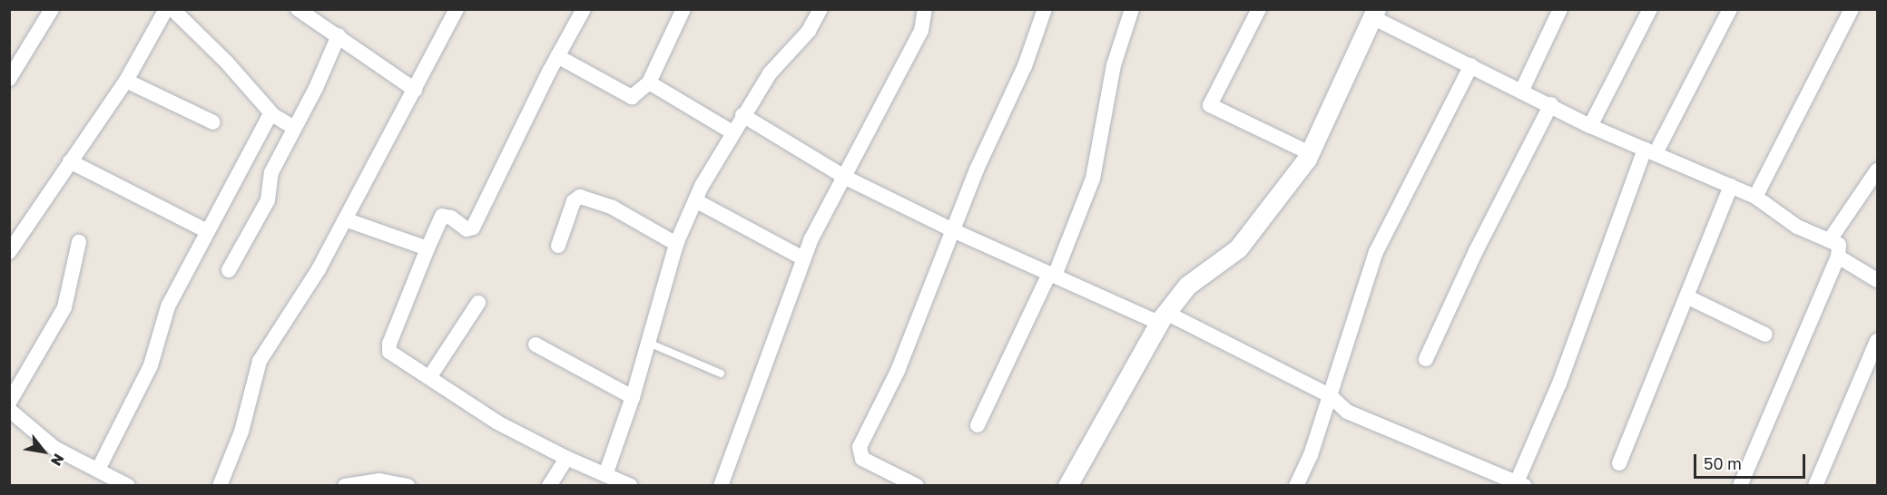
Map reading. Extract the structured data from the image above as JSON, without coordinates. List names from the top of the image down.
{
  "scale_bar": "50 m",
  "north": "bottom right"
}
